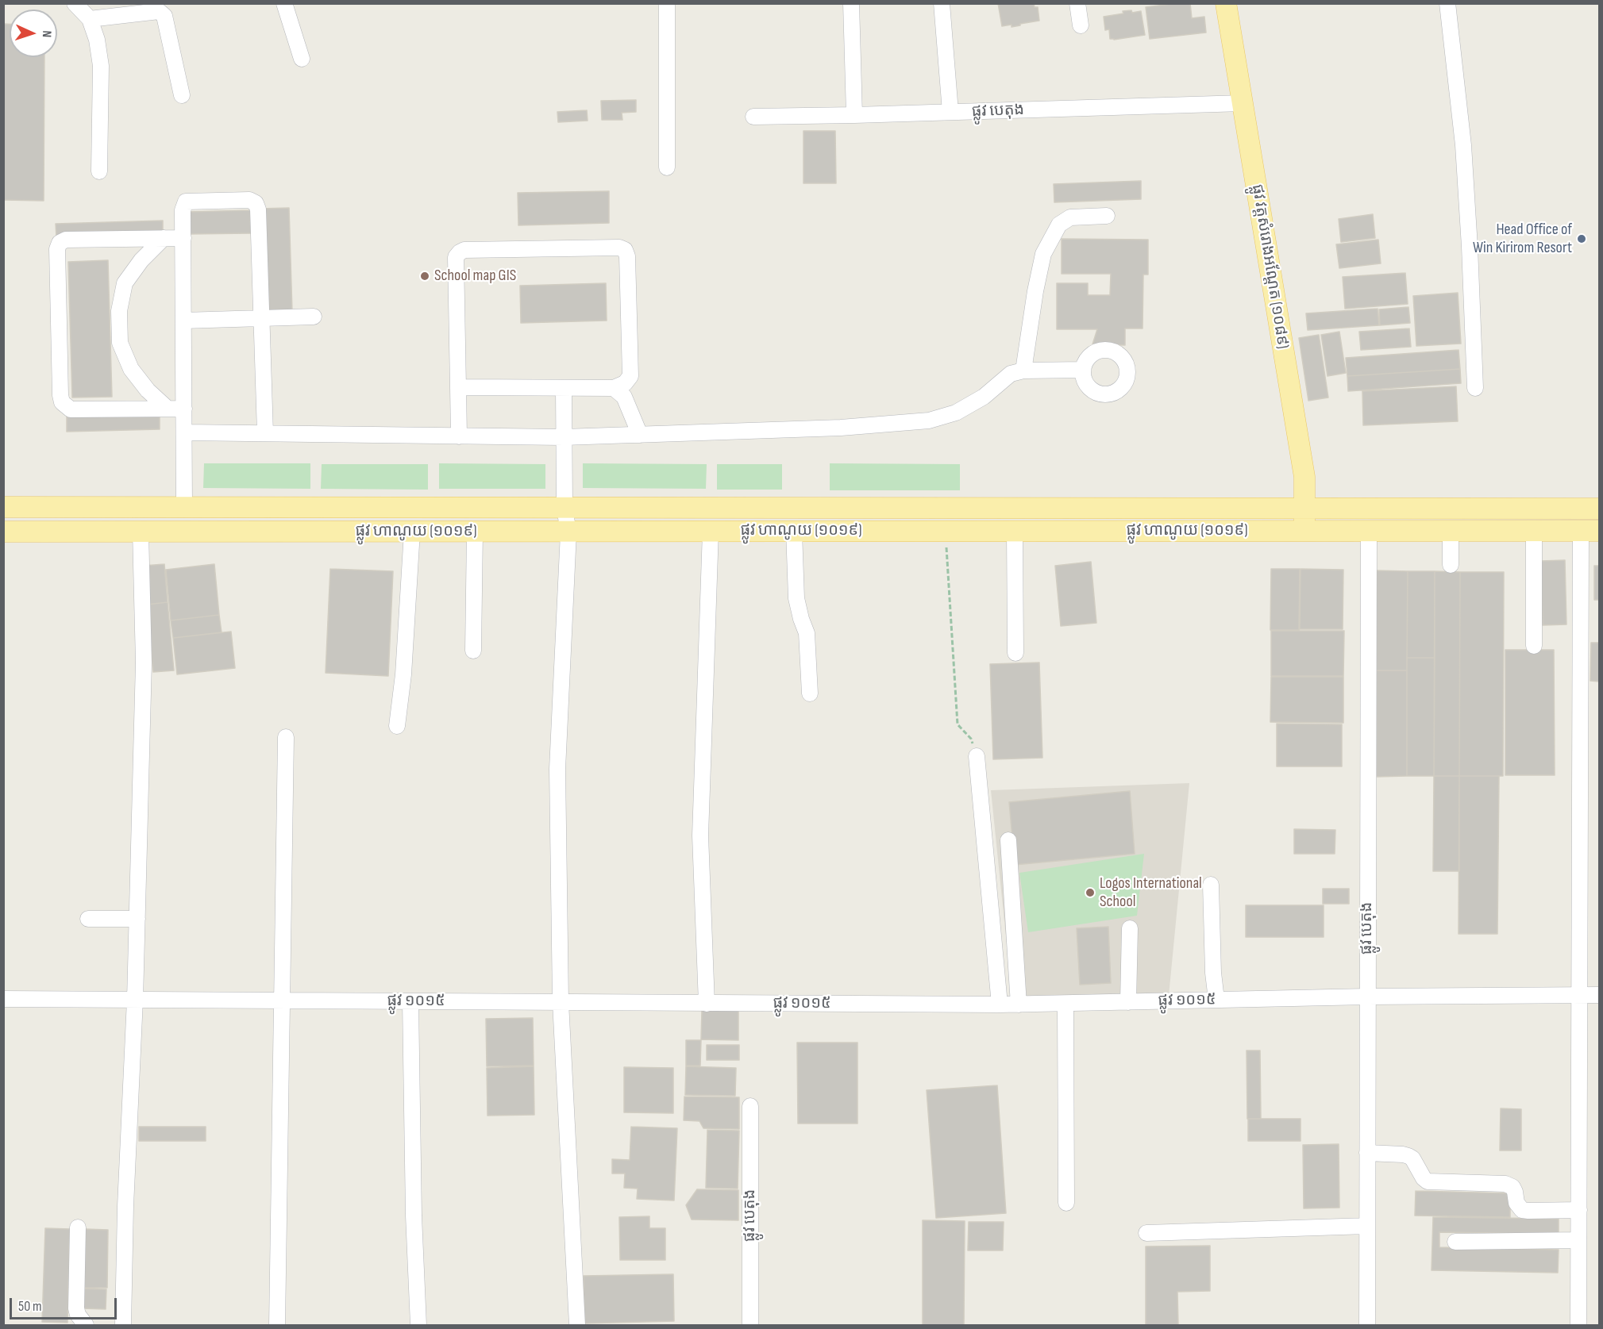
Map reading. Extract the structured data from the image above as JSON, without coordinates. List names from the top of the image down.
{
  "streets": {
    "main road": ["ផ្លូវ វត្តសំរោងអណ្ដែត (១០៨៩)", "ផ្លូវ ហាណូយ (១០១៩)"],
    "street": ["ផ្លូវ បេតុង", "ផ្លូវ ១០១៥"]
  },
  "crossings": [
    ["ផ្លូវ បេតុង", "ផ្លូវ វត្តសំរោងអណ្ដែត (១០៨៩)"],
    ["ផ្លូវ បេតុង", "ផ្លូវ ហាណូយ (១០១៩)"],
    ["ផ្លូវ បេតុង", "ផ្លូវ ១០១៥"],
    ["ផ្លូវ វត្តសំរោងអណ្ដែត (១០៨៩)", "ផ្លូវ ហាណូយ (១០១៩)"]
  ],
  "places": ["Head Office of Win Kirirom Resort", "School map GIS", "Logos International School"],
  "scale_bar": "50 m",
  "north": "right"
}
